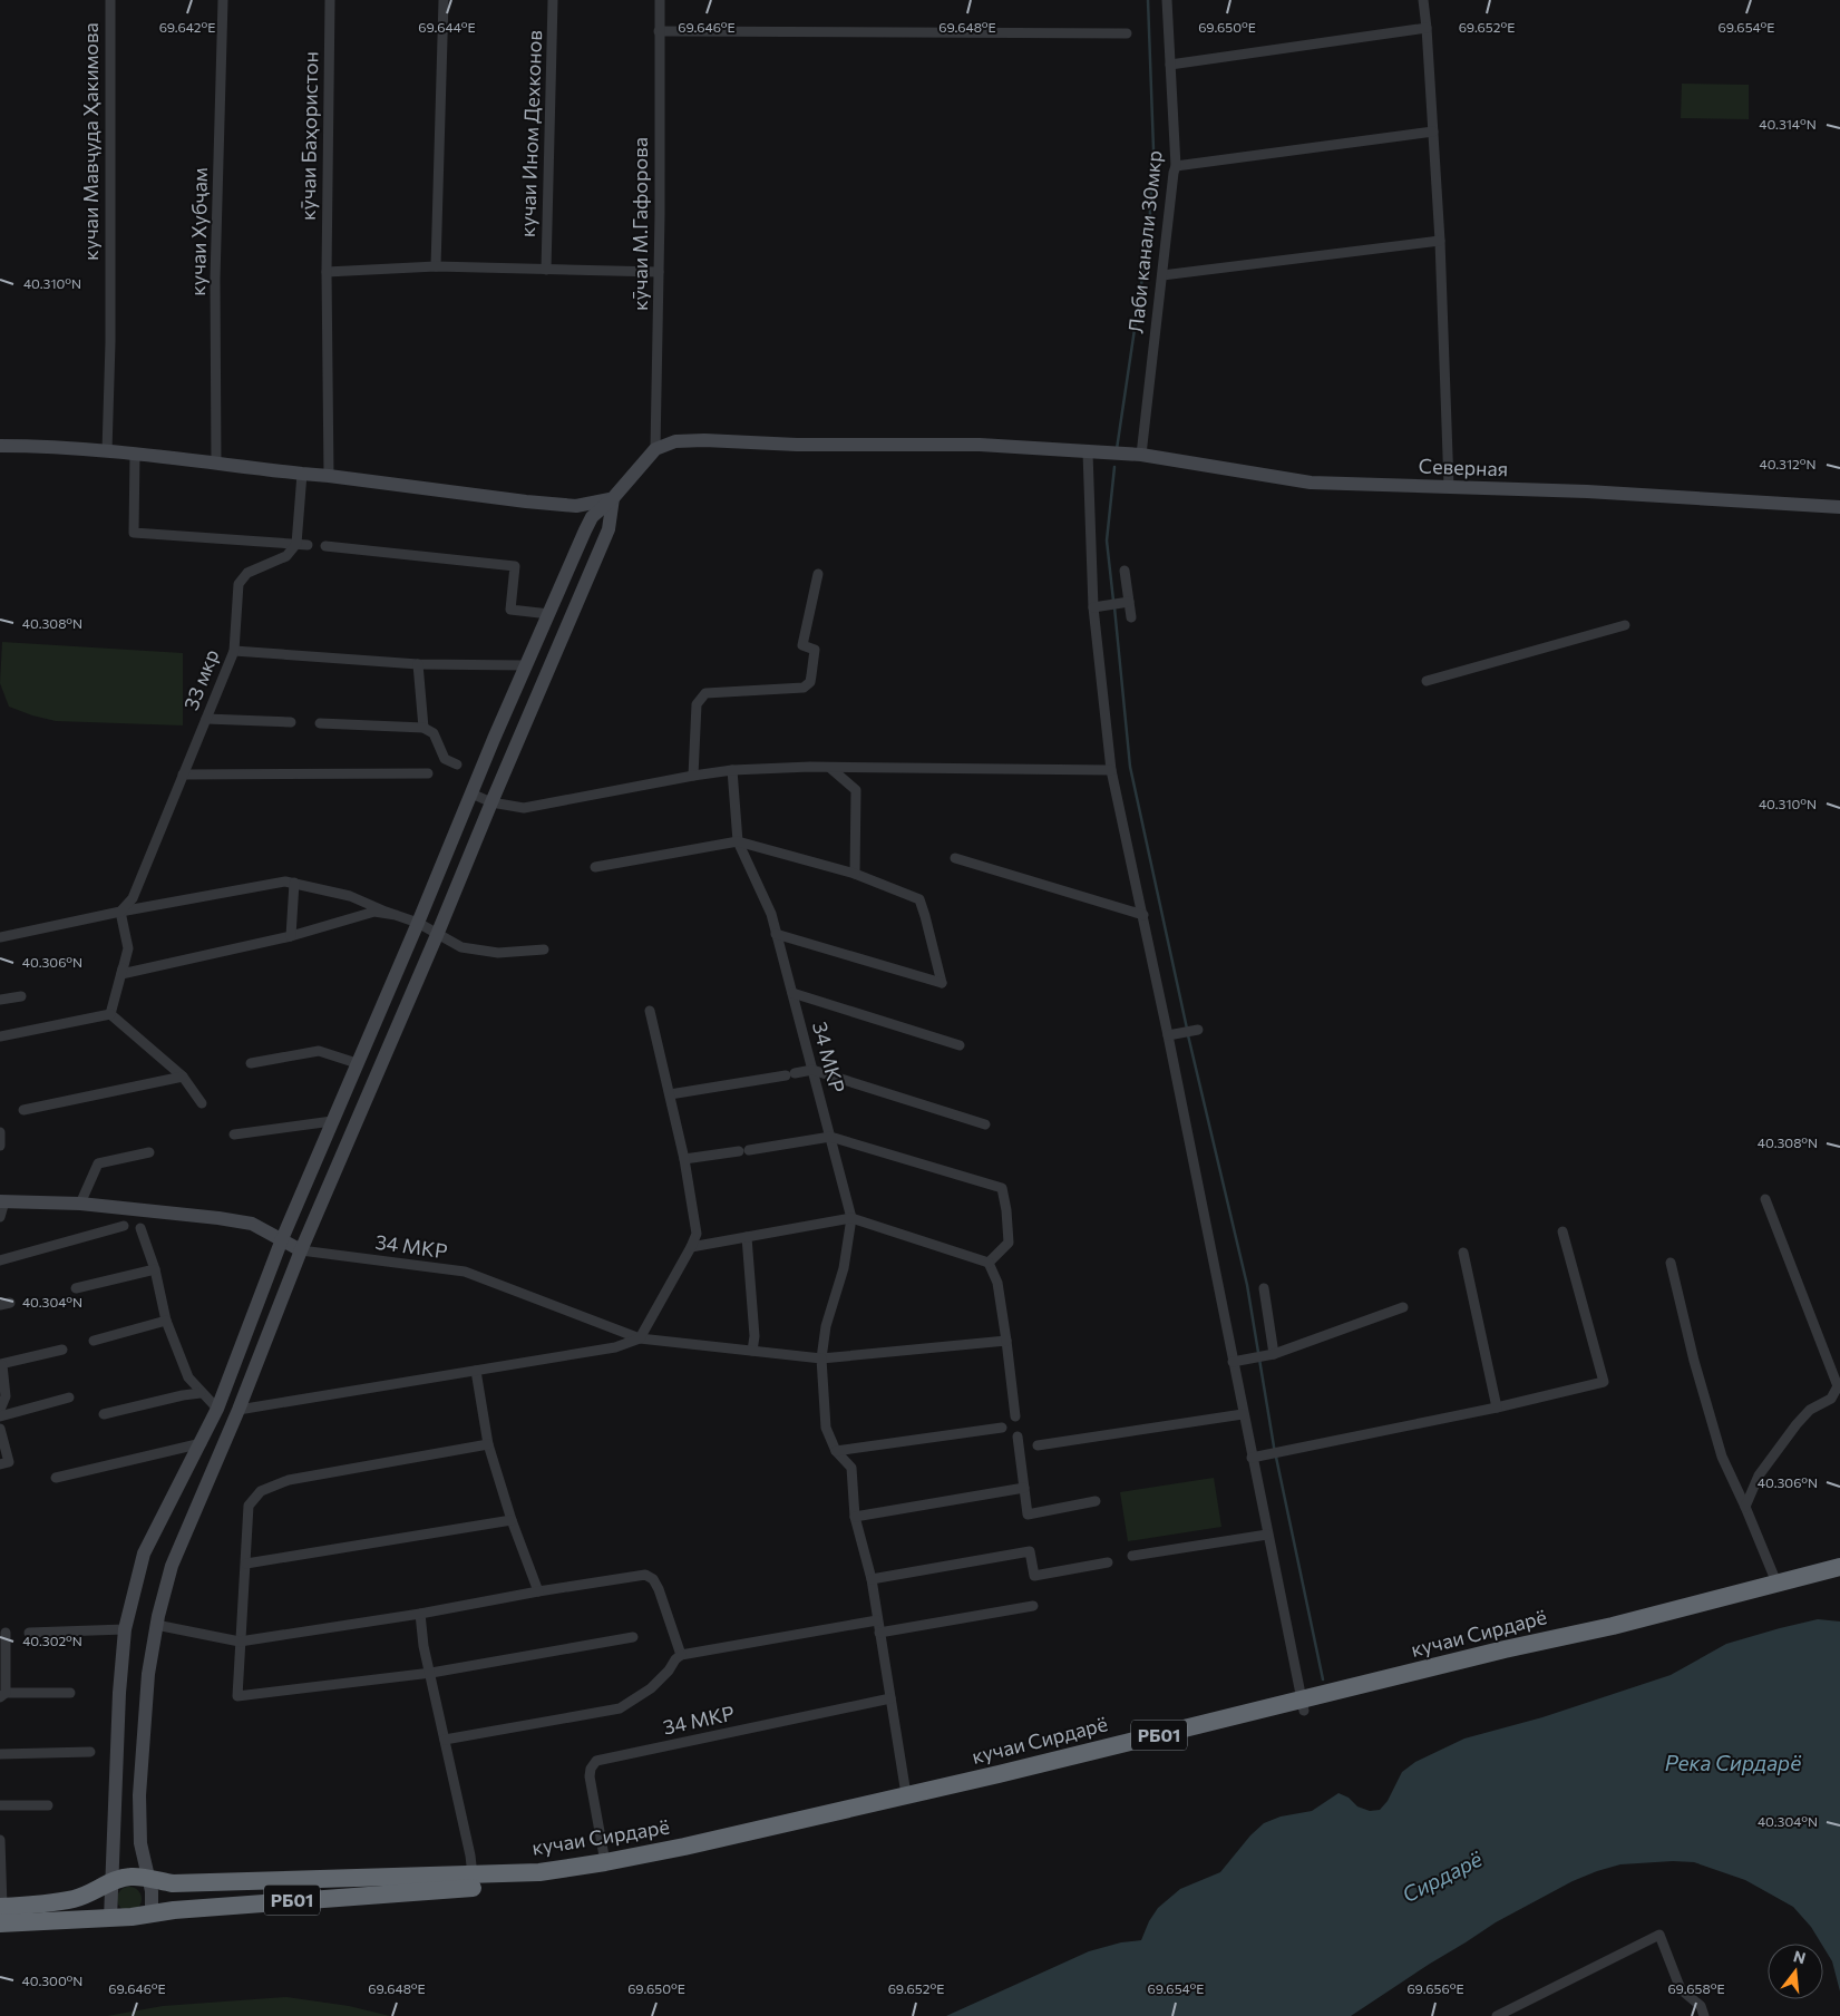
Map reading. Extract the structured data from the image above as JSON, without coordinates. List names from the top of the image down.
{
  "streets": {
    "highway": ["кучаи Сирдарё", "РБ01"],
    "main road": ["Северная"],
    "street": [
      "кучаи Ином Дехконов",
      "кӯчаи Баҳористон",
      "кучаи Мавҷуда Ҳакимова",
      "кӯчаи М.Гафорова",
      "кучаи Хубҷам",
      "Лаби канали 30мкр",
      "33 мкр",
      "34 МКР"
    ]
  },
  "crossings": [
    ["кӯчаи М.Гафорова", "Северная"],
    ["Лаби канали 30мкр", "Северная"],
    ["34 МКР", "кучаи Сирдарё"],
    ["кучаи Сирдарё", "РБ01"]
  ],
  "water": ["Река Сирдарё", "Сирдарё"],
  "north": "top",
  "coordinates": [
    "69.642°E",
    "69.644°E",
    "69.646°E",
    "69.648°E",
    "69.650°E",
    "69.652°E",
    "69.654°E",
    "40.314°N",
    "40.310°N",
    "40.312°N",
    "40.308°N",
    "40.306°N",
    "40.304°N",
    "40.302°N",
    "40.300°N",
    "69.656°E",
    "69.658°E"
  ]
}
